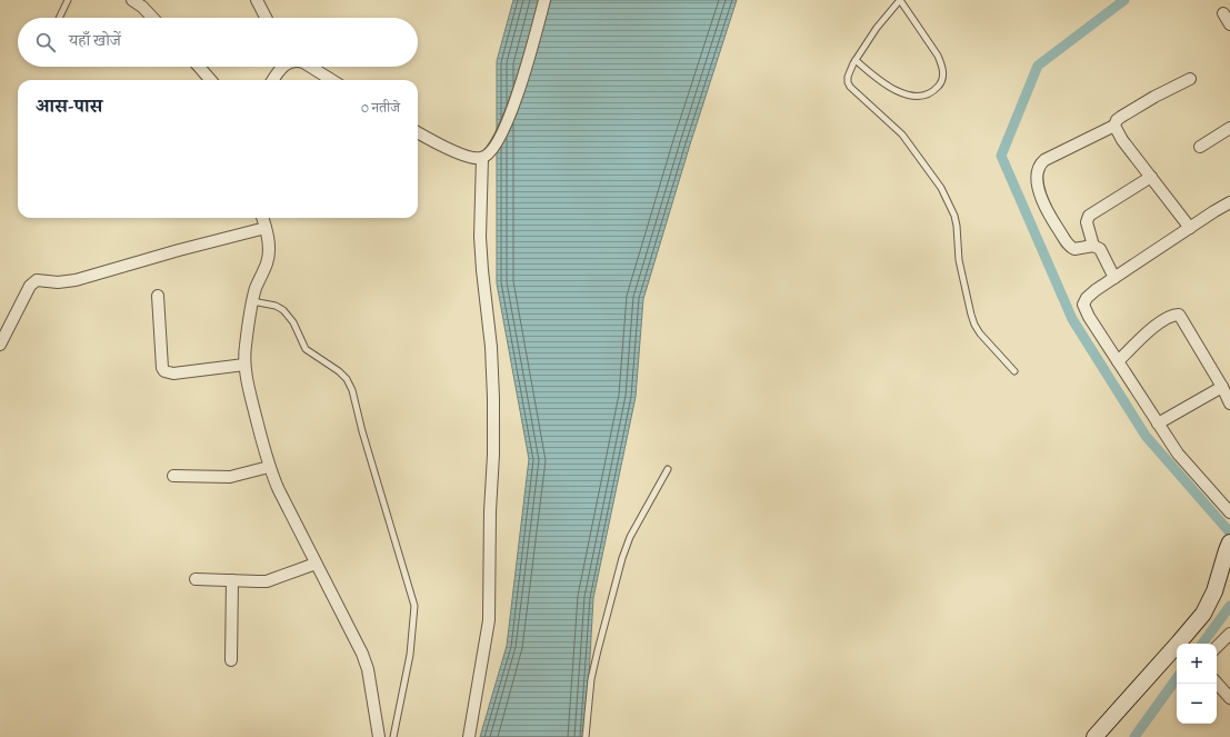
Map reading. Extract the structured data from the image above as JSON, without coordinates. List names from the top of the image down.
{
  "page": {
    "search": "यहाँ खोजें",
    "heading": ["आस-पास", "0 नतीजे"],
    "map_buttons": ["+", "−"]
  }
}
